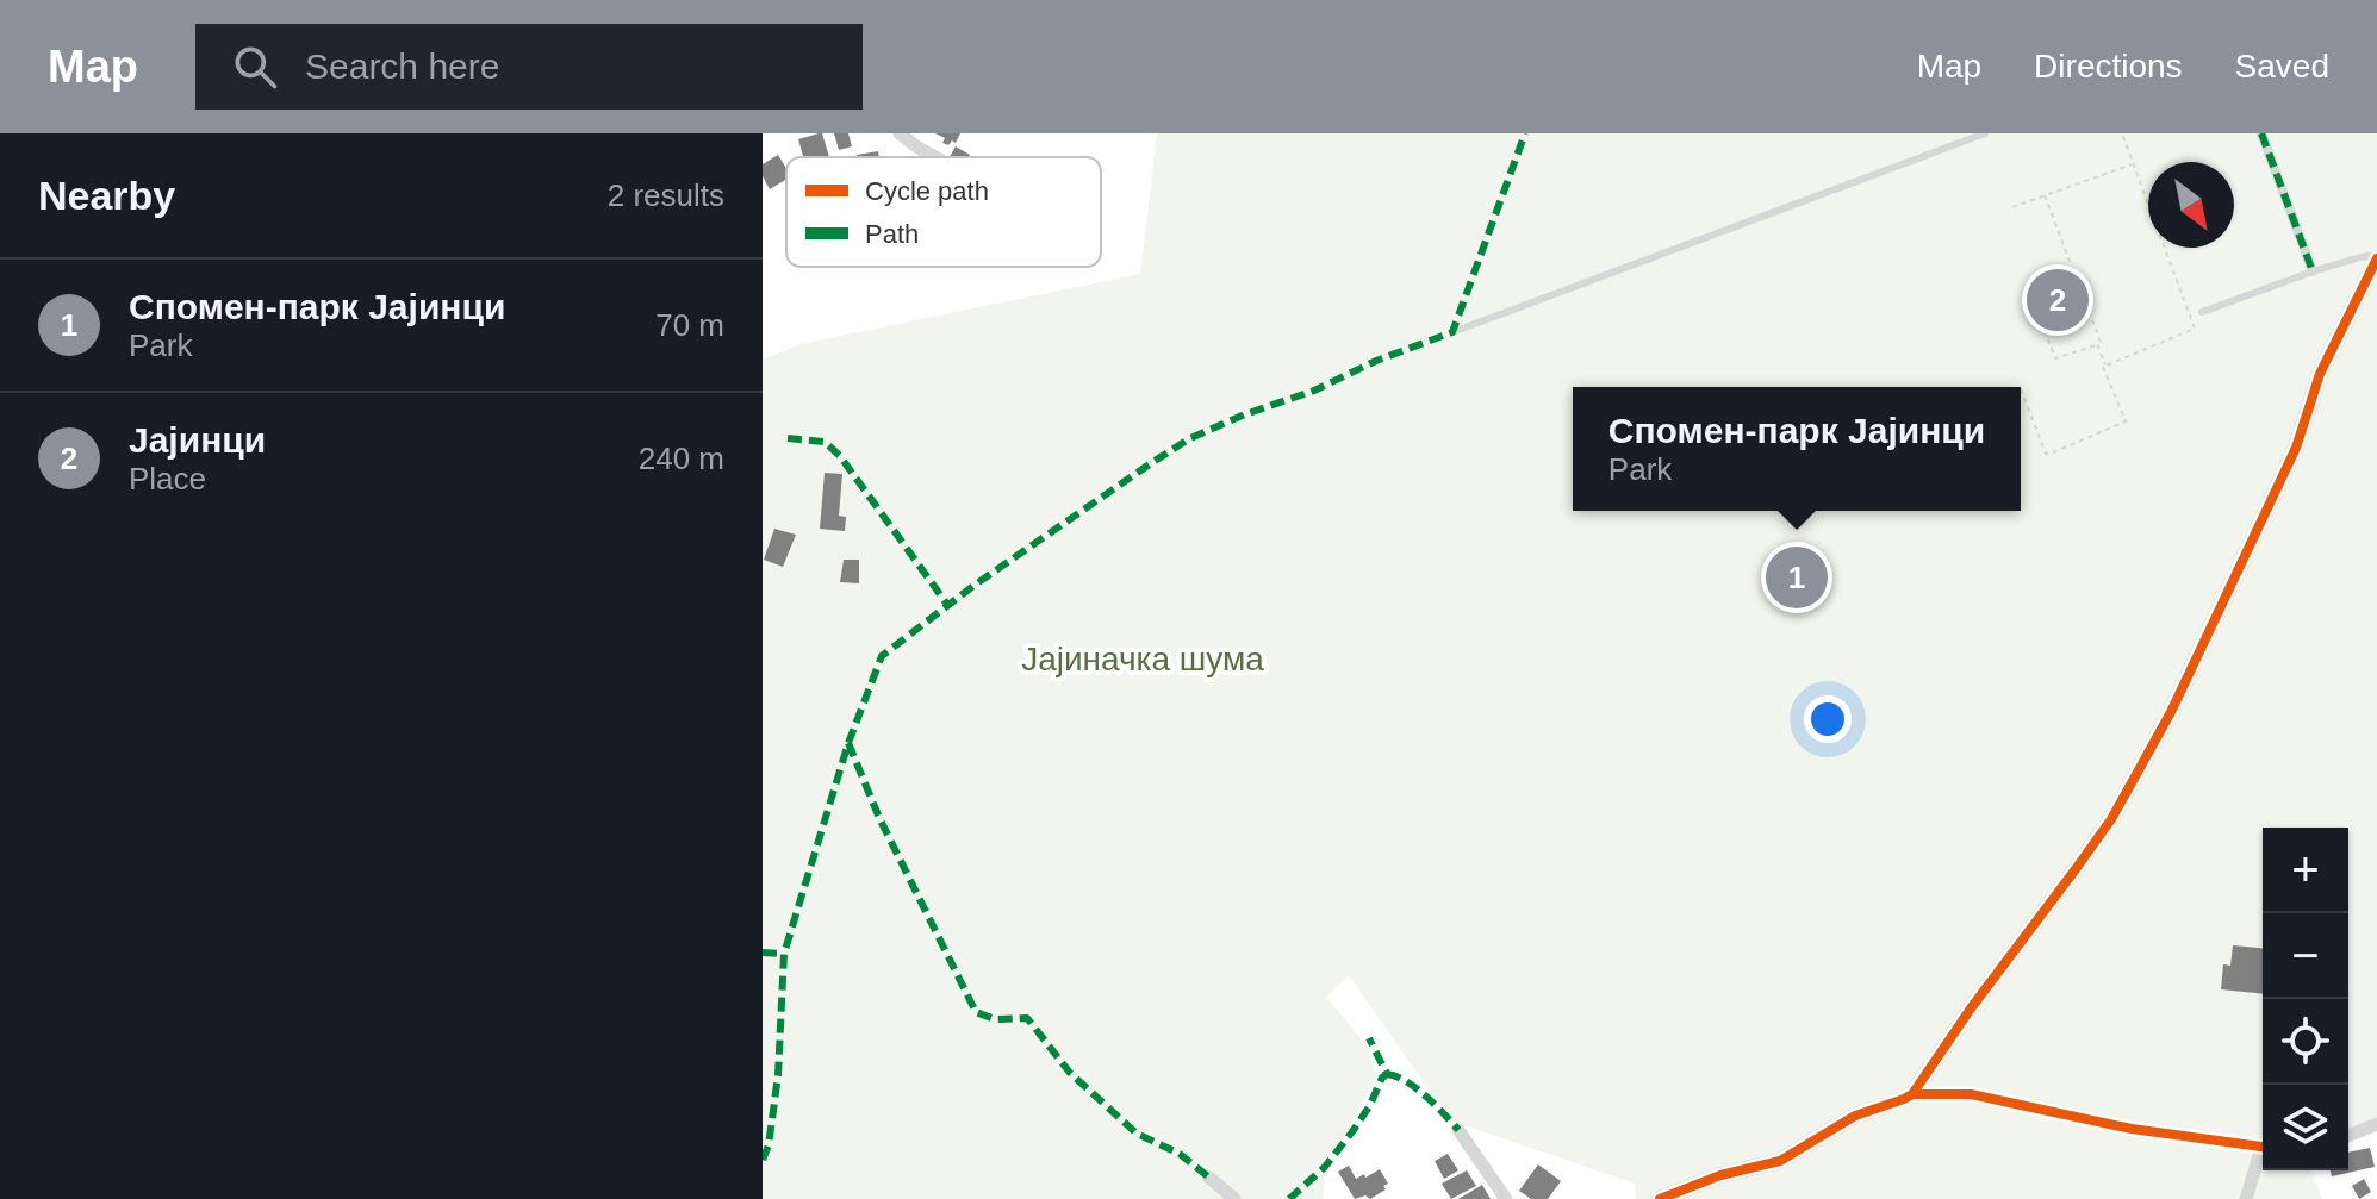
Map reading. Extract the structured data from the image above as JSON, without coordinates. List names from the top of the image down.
{
  "parks": ["Јајиначка шума"],
  "legend": ["Cycle path", "Path"],
  "north": "bottom right",
  "page": {
    "header": "Map",
    "search": "Search here",
    "nav": ["Map", "Directions", "Saved"],
    "heading": ["Nearby", "2 results"],
    "list": [
      {
        "mark": "1",
        "name": "Спомен-парк Јајинци",
        "note": "Park",
        "value": "70 m"
      },
      {
        "mark": "2",
        "name": "Јајинци",
        "note": "Place",
        "value": "240 m"
      }
    ],
    "pins": ["2", "1"],
    "popup": ["Спомен-парк Јајинци", "Park"],
    "map_buttons": ["+", "−"]
  }
}
